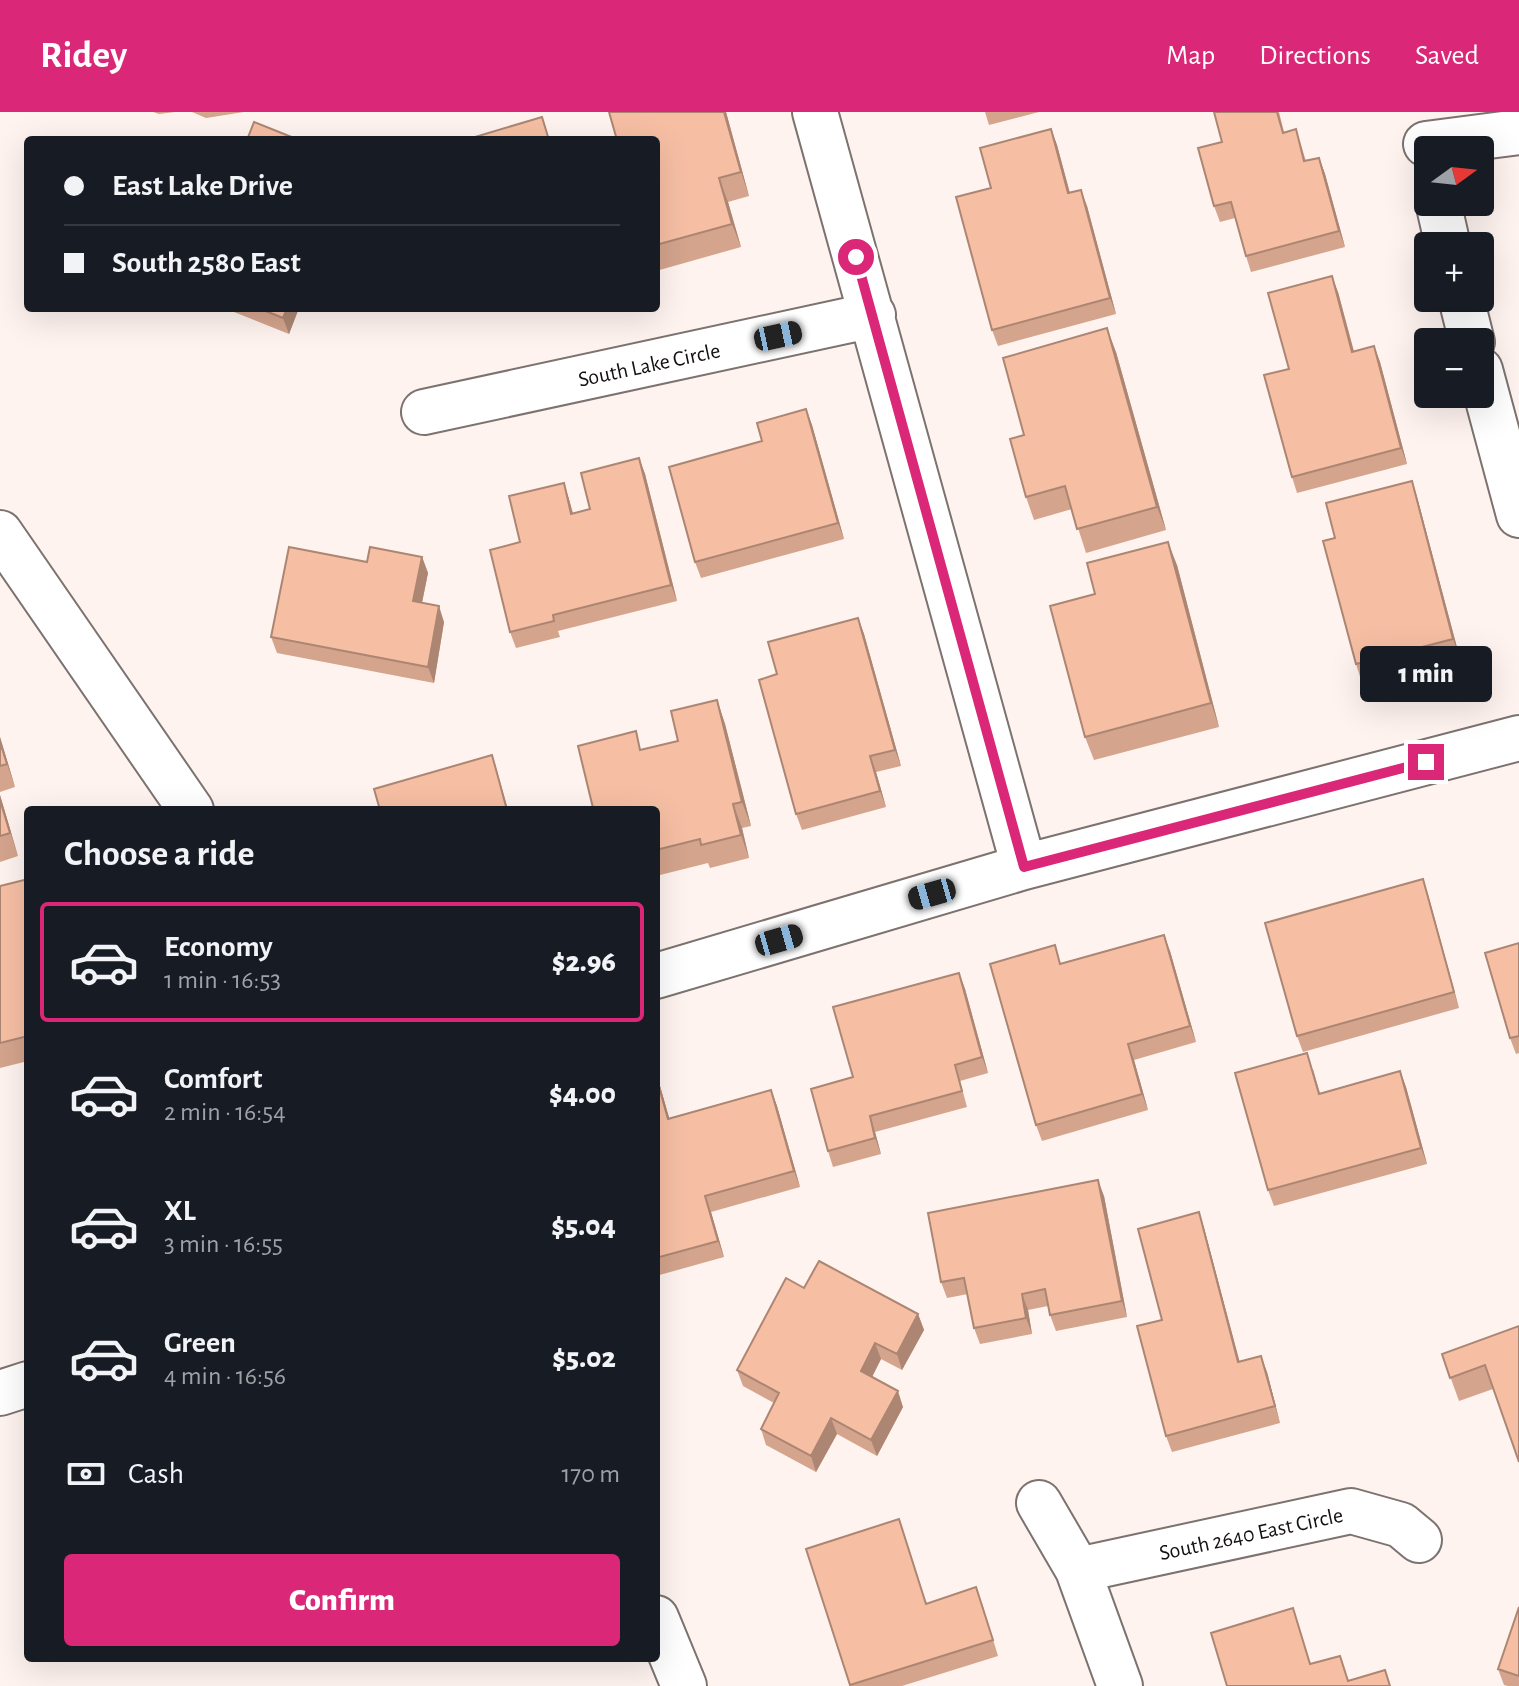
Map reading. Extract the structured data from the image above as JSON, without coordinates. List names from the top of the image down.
{
  "streets": {
    "street": ["South Lake Circle", "South 2640 East Circle"]
  },
  "north": "right",
  "page": {
    "header": "Ridey",
    "nav": ["Map", "Directions", "Saved"],
    "map_buttons": ["+", "−"],
    "banner": ["East Lake Drive", "South 2580 East"],
    "bubble": "1 min",
    "heading": "Choose a ride",
    "list": [
      {
        "name": "Economy",
        "note": "1 min · 16:53",
        "value": "$2.96"
      },
      {
        "name": "Comfort",
        "note": "2 min · 16:54",
        "value": "$4.00"
      },
      {
        "name": "XL",
        "note": "3 min · 16:55",
        "value": "$5.04"
      },
      {
        "name": "Green",
        "note": "4 min · 16:56",
        "value": "$5.02"
      }
    ],
    "pay": ["Cash", "170 m"],
    "buttons": "Confirm"
  }
}
